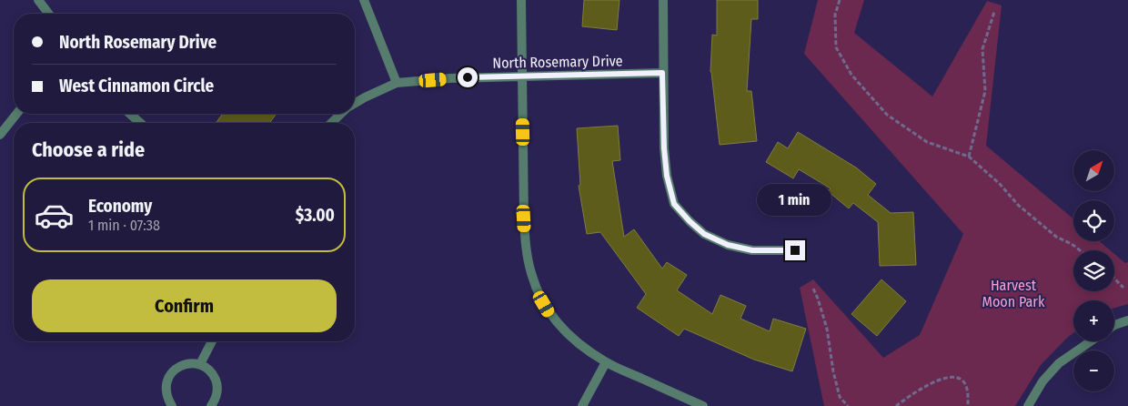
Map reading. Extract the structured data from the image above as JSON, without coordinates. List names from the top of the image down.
{
  "streets": {
    "street": ["North Rosemary Drive"]
  },
  "parks": ["Harvest Moon Park"],
  "north": "top right",
  "page": {
    "banner": ["North Rosemary Drive", "West Cinnamon Circle"],
    "heading": "Choose a ride",
    "map_buttons": ["+", "−"],
    "list": [
      {
        "name": "Economy",
        "note": "1 min · 07:38",
        "value": "$3.00"
      }
    ],
    "bubble": "1 min",
    "buttons": "Confirm"
  }
}
